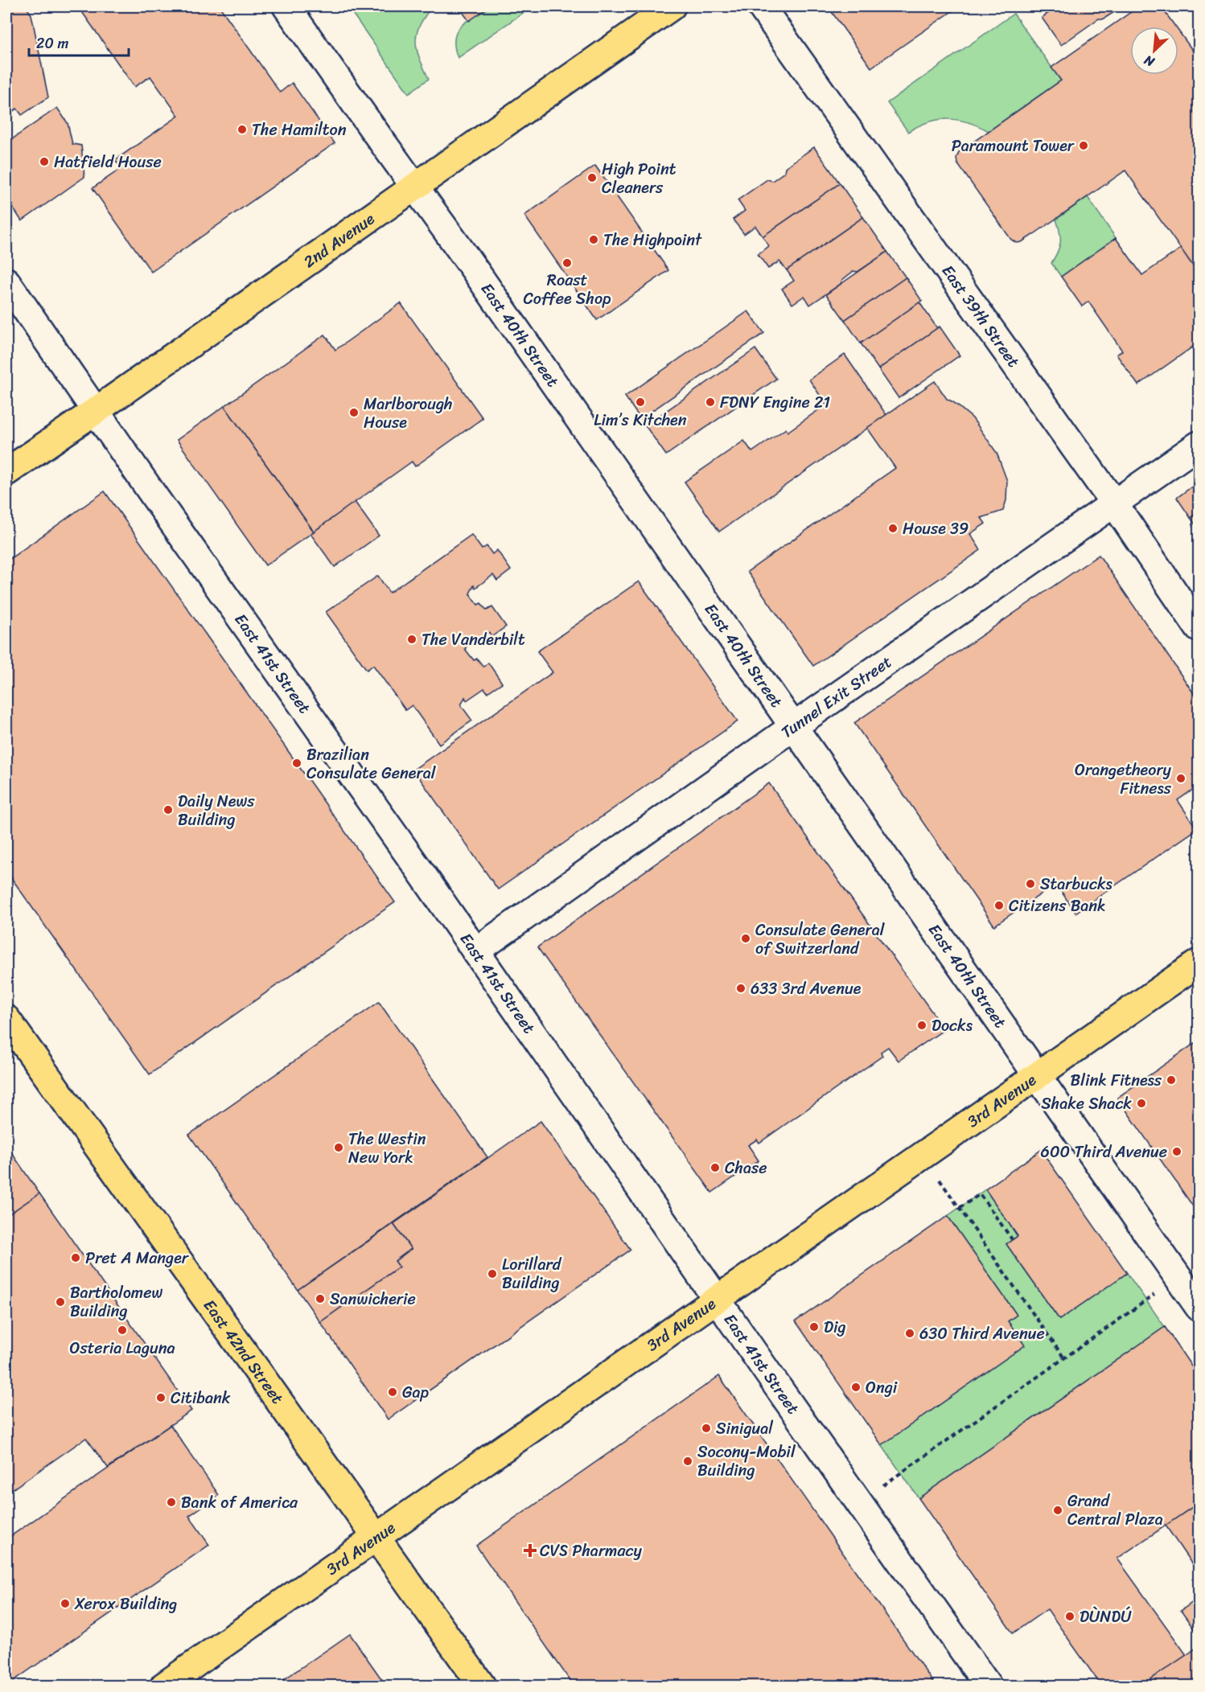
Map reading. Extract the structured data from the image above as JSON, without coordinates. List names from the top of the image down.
{
  "streets": {
    "main road": ["2nd Avenue", "3rd Avenue", "East 42nd Street"],
    "street": [
      "East 39th Street",
      "East 40th Street",
      "East 41st Street",
      "Tunnel Exit Street"
    ]
  },
  "crossings": [
    ["2nd Avenue", "East 40th Street"],
    ["2nd Avenue", "East 41st Street"],
    ["East 39th Street", "Tunnel Exit Street"],
    ["East 40th Street", "Tunnel Exit Street"],
    ["East 40th Street", "3rd Avenue"],
    ["East 41st Street", "Tunnel Exit Street"],
    ["East 41st Street", "3rd Avenue"],
    ["3rd Avenue", "East 42nd Street"]
  ],
  "places": {
    "other": [
      "The Hamilton",
      "Paramount Tower",
      "Hatfield House",
      "High Point Cleaners",
      "The Highpoint",
      "Roast Coffee Shop",
      "Lim’s Kitchen",
      "FDNY Engine 21",
      "Marlborough House",
      "House 39",
      "The Vanderbilt",
      "Brazilian Consulate General",
      "Orangetheory Fitness",
      "Daily News Building",
      "Starbucks",
      "Citizens Bank",
      "Consulate General of Switzerland",
      "633 3rd Avenue",
      "Docks",
      "Blink Fitness",
      "Shake Shack",
      "The Westin New York",
      "600 Third Avenue",
      "Chase",
      "Pret A Manger",
      "Lorillard Building",
      "Sanwicherie",
      "Bartholomew Building",
      "Dig",
      "Osteria Laguna",
      "630 Third Avenue",
      "Ongi",
      "Gap",
      "Citibank",
      "Sinigual",
      "Socony-Mobil Building",
      "Bank of America",
      "Grand Central Plaza",
      "Xerox Building",
      "DÙNDÚ"
    ],
    "health": ["CVS Pharmacy"]
  },
  "scale_bar": "20 m",
  "north": "bottom left"
}
